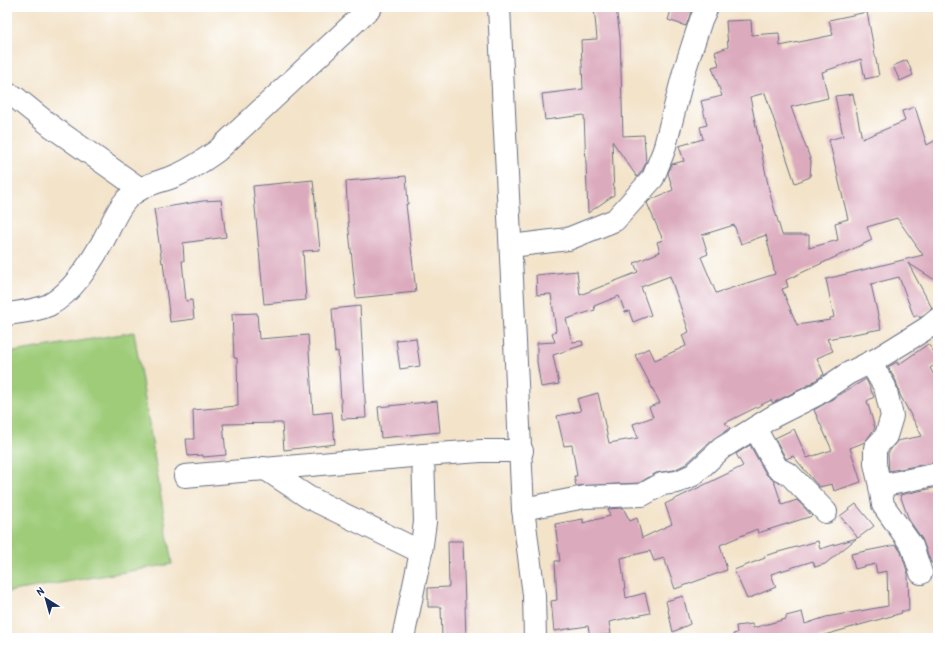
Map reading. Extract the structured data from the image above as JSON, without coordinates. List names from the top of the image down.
{
  "north": "top left"
}
